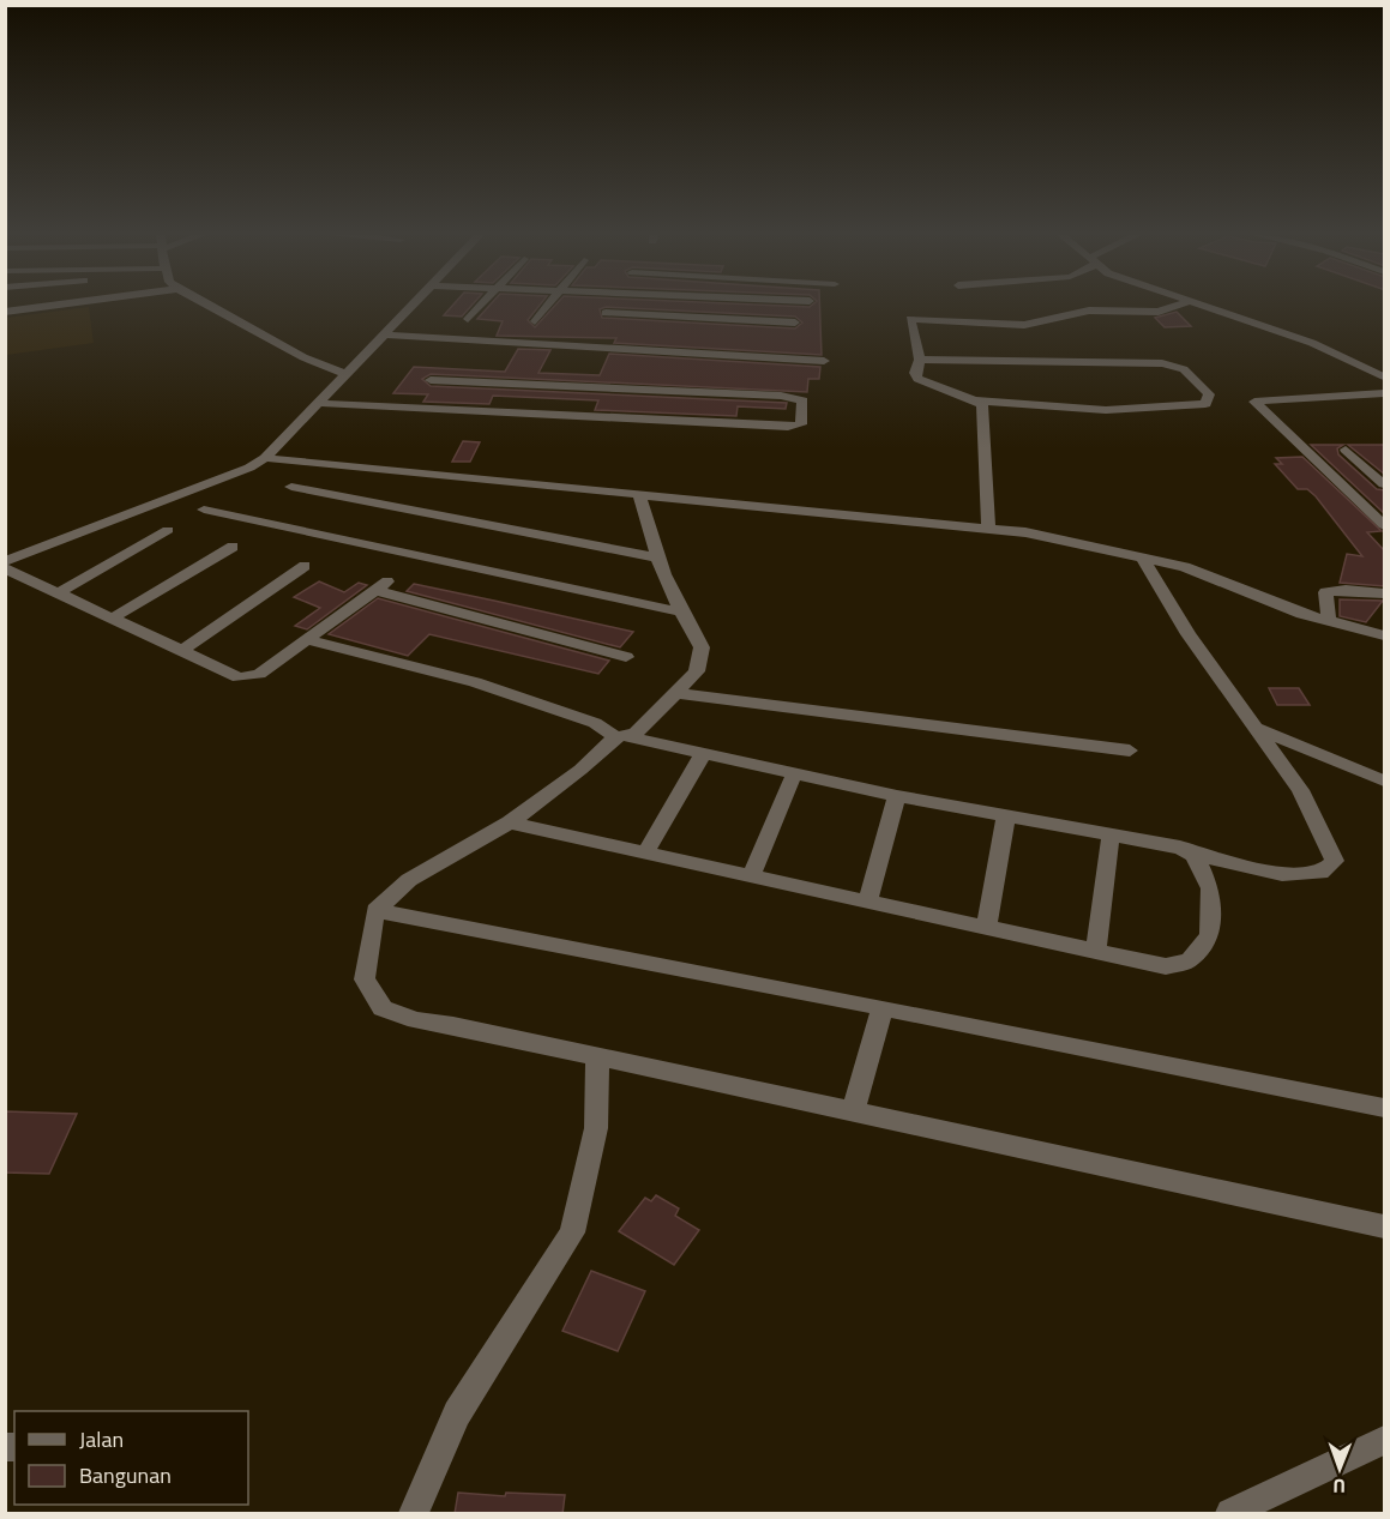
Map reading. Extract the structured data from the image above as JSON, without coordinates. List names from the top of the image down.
{
  "legend": ["Jalan", "Bangunan"],
  "north": "bottom"
}
